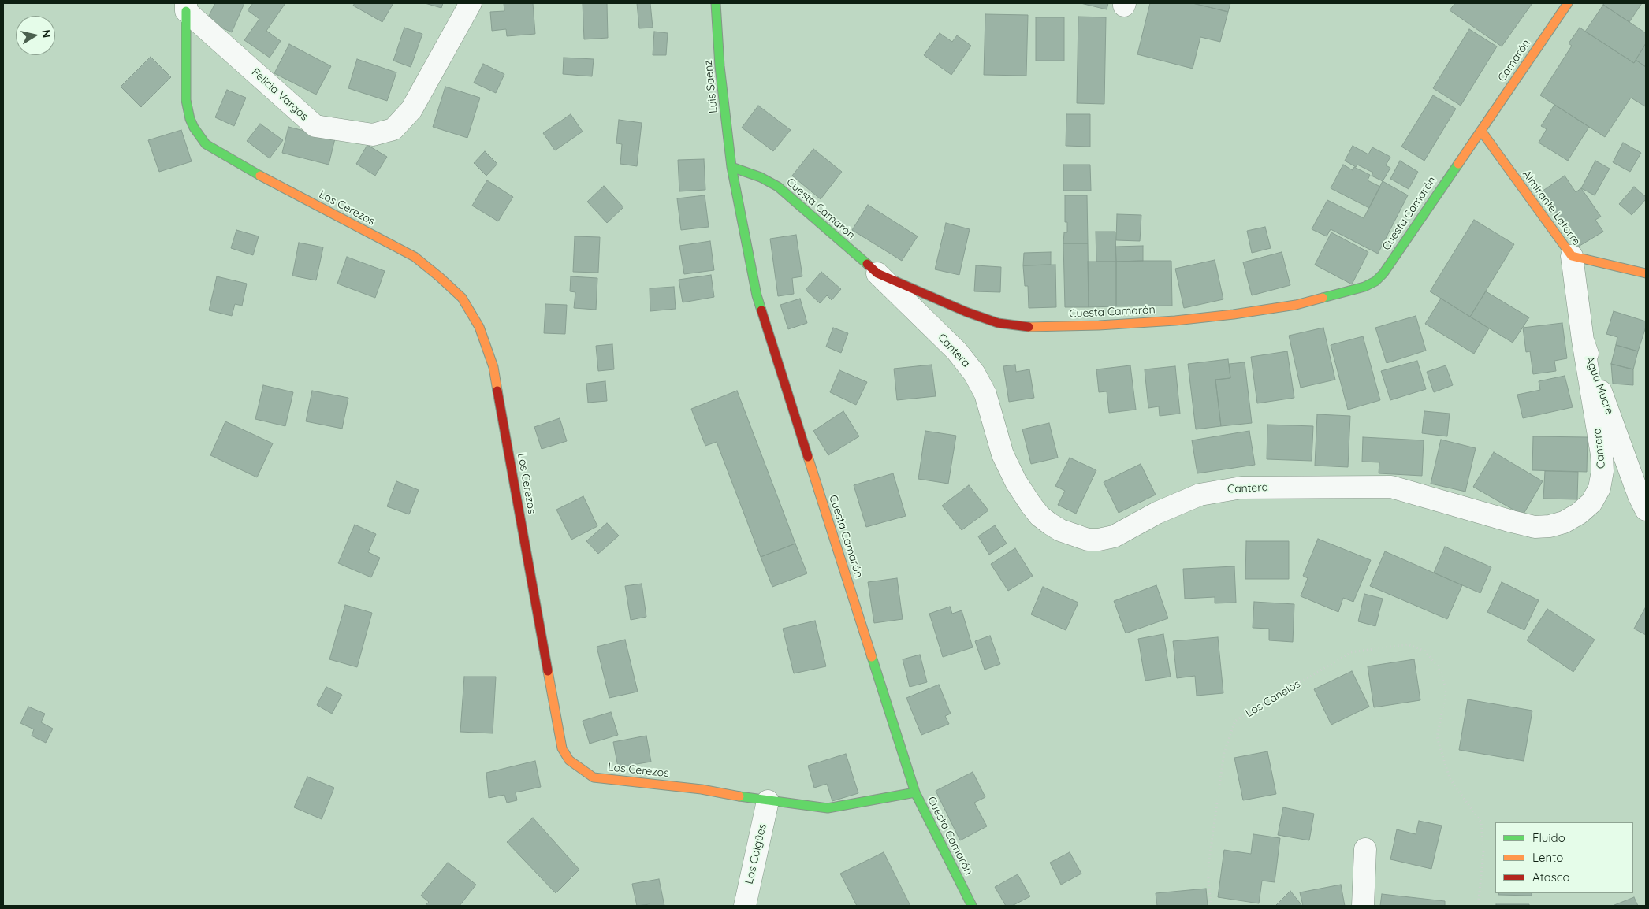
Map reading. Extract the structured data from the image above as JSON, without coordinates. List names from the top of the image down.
{
  "streets": {
    "street": [
      "Camarón",
      "Luis Saenz",
      "Felicia Vargas",
      "Los Cerezos",
      "Almirante Latorre",
      "Cuesta Camarón",
      "Cantera",
      "Agua Mucre",
      "Los Coigües"
    ],
    "path": ["Los Canelos"]
  },
  "crossings": [
    ["Camarón", "Almirante Latorre"],
    ["Camarón", "Cuesta Camarón"],
    ["Luis Saenz", "Cuesta Camarón"],
    ["Felicia Vargas", "Los Cerezos"],
    ["Los Cerezos", "Cuesta Camarón"],
    ["Los Cerezos", "Los Coigües"],
    ["Almirante Latorre", "Cuesta Camarón"],
    ["Almirante Latorre", "Agua Mucre"],
    ["Cuesta Camarón", "Cantera"],
    ["Cantera", "Agua Mucre"]
  ],
  "legend": ["Fluido", "Lento", "Atasco"],
  "north": "right"
}
